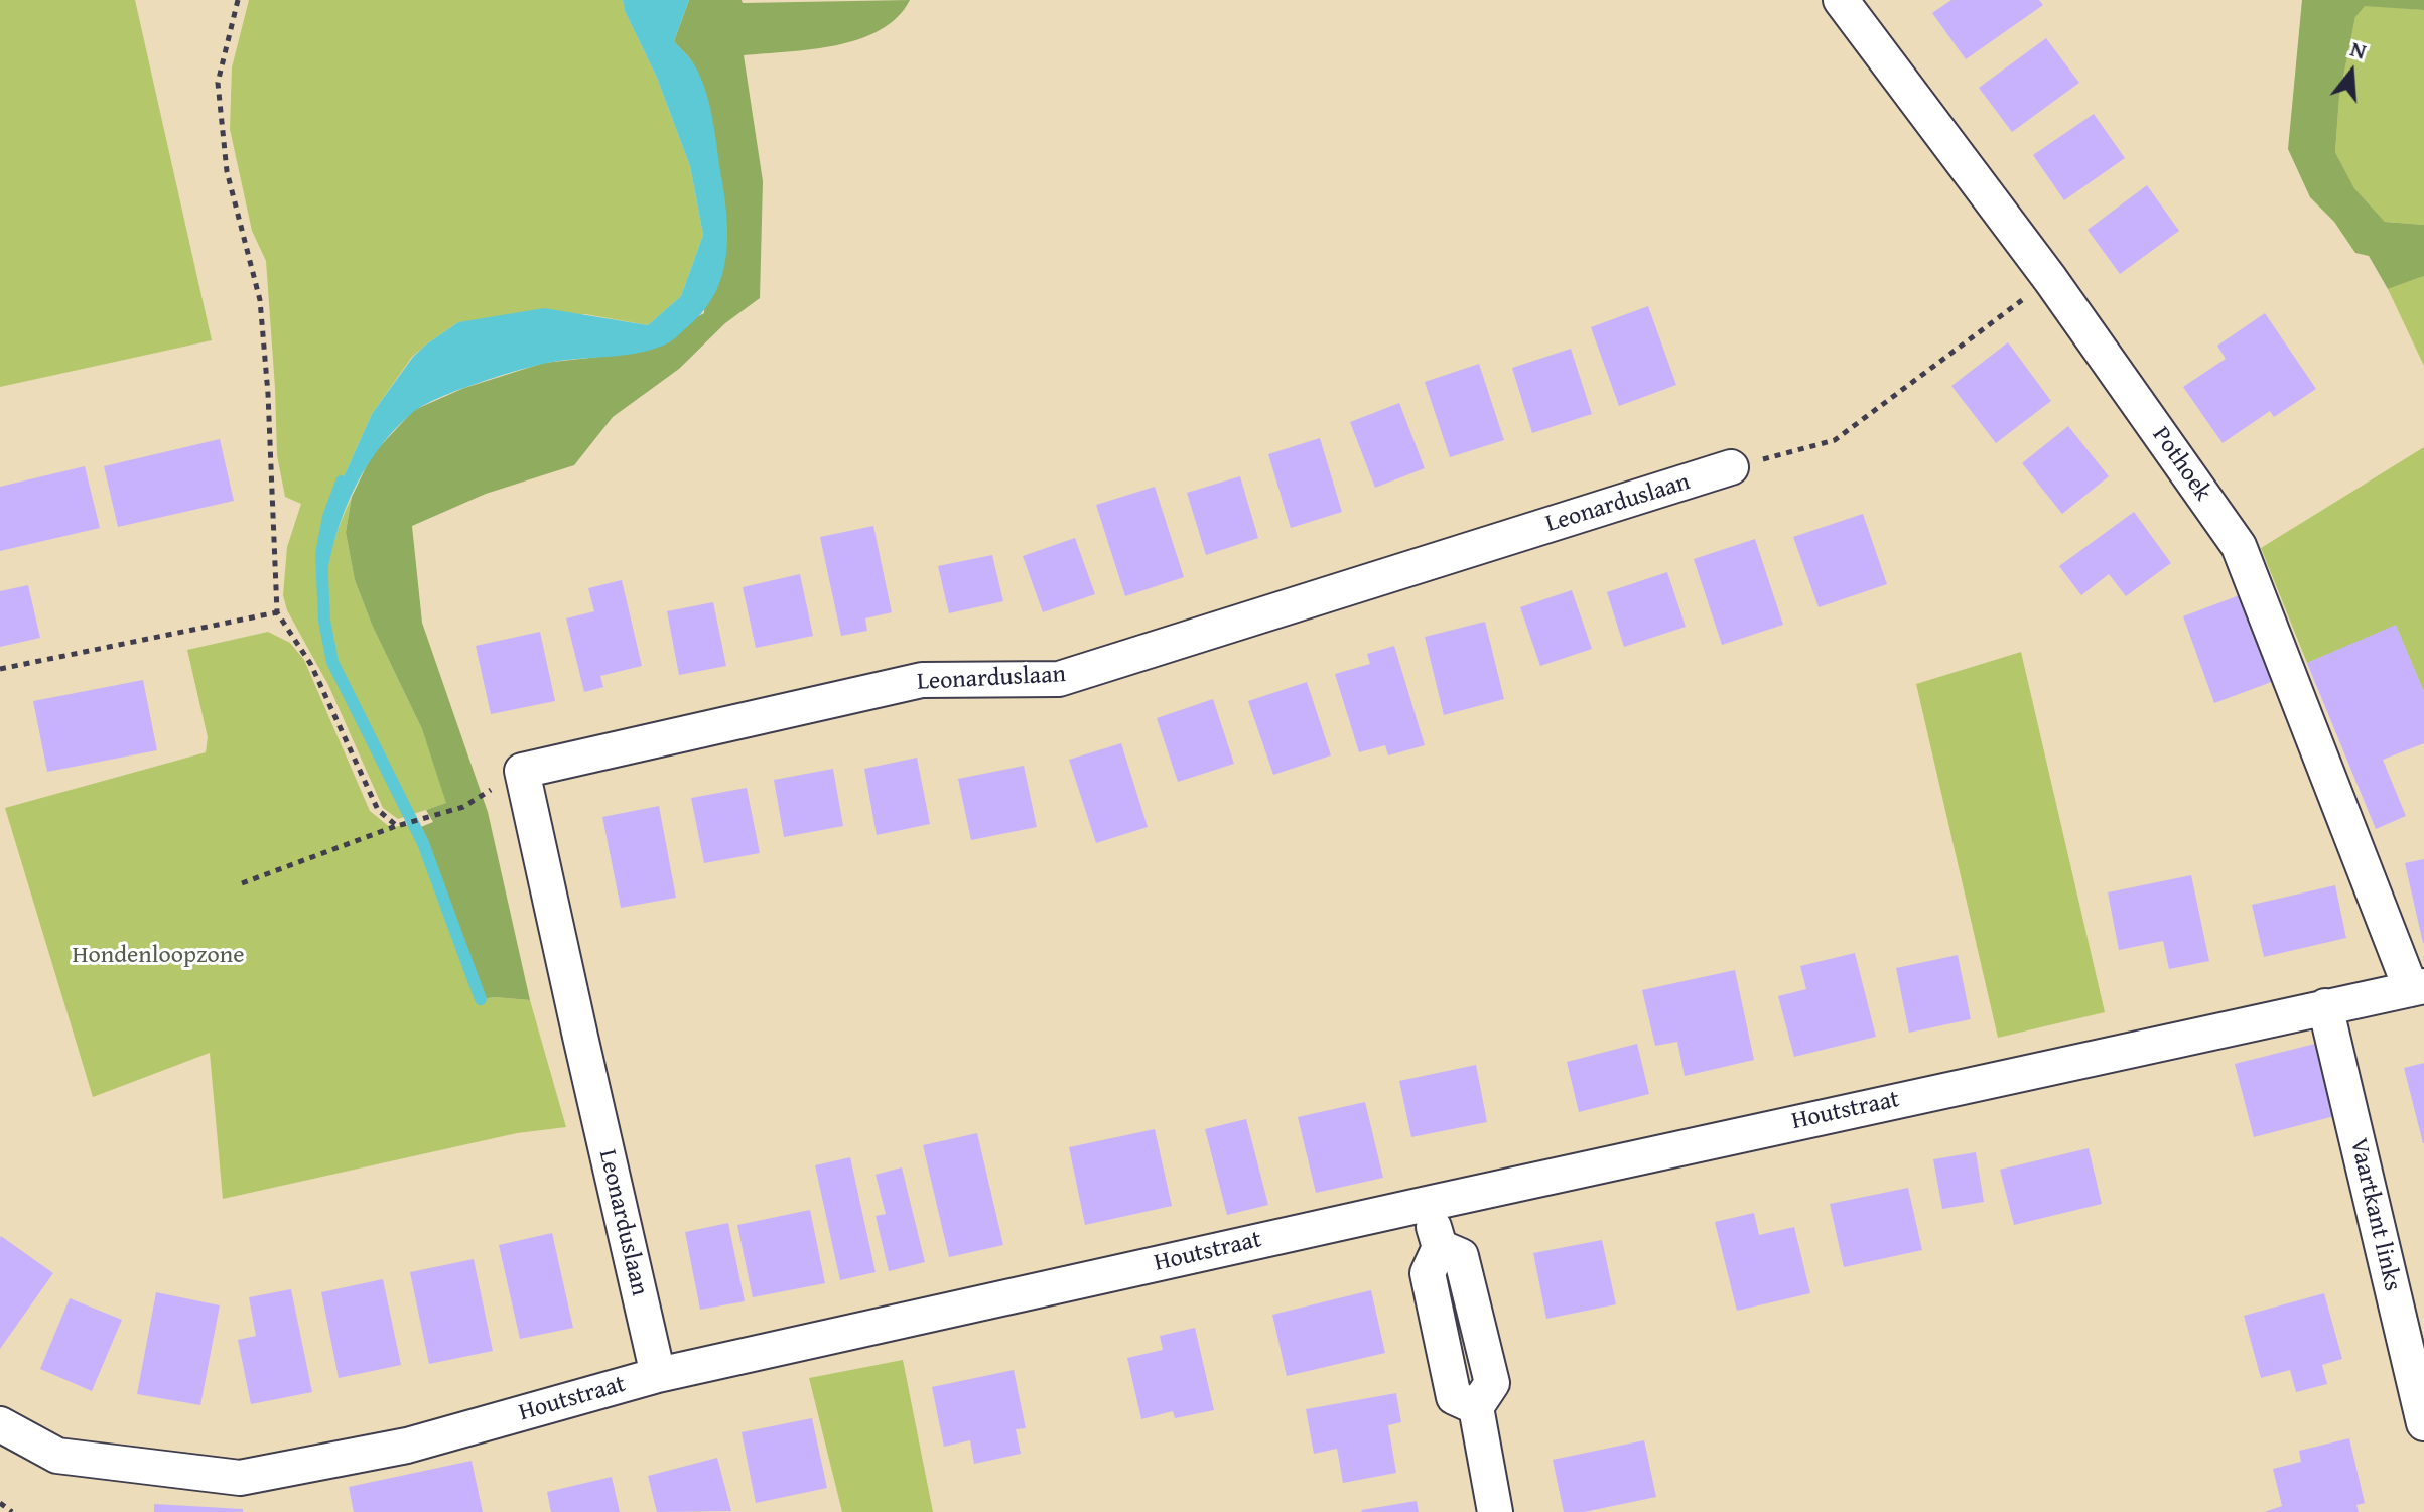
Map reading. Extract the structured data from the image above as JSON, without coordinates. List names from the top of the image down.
{
  "streets": {
    "street": [
      "Pothoek",
      "Leonarduslaan",
      "Houtstraat",
      "Vaartkant links"
    ]
  },
  "crossings": [
    ["Pothoek", "Houtstraat"],
    ["Leonarduslaan", "Houtstraat"],
    ["Houtstraat", "Vaartkant links"]
  ],
  "parks": ["Hondenloopzone"],
  "north": "top"
}
